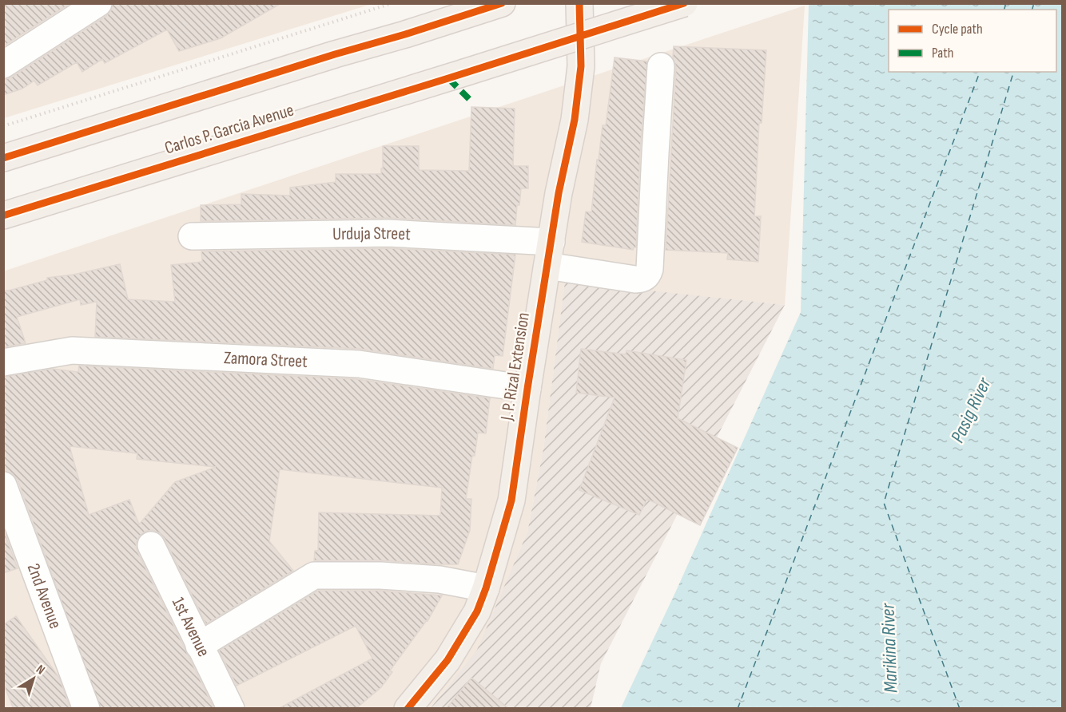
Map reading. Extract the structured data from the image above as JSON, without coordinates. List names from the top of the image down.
{
  "streets": {
    "main road": ["Carlos P. Garcia Avenue", "J. P. Rizal Extension"],
    "street": [
      "Urduja Street",
      "Zamora Street",
      "2nd Avenue",
      "1st Avenue"
    ]
  },
  "crossings": [
    ["Urduja Street", "J. P. Rizal Extension"],
    ["Zamora Street", "J. P. Rizal Extension"]
  ],
  "water": ["Pasig River", "Marikina River"],
  "legend": ["Cycle path", "Path"],
  "north": "top right"
}
